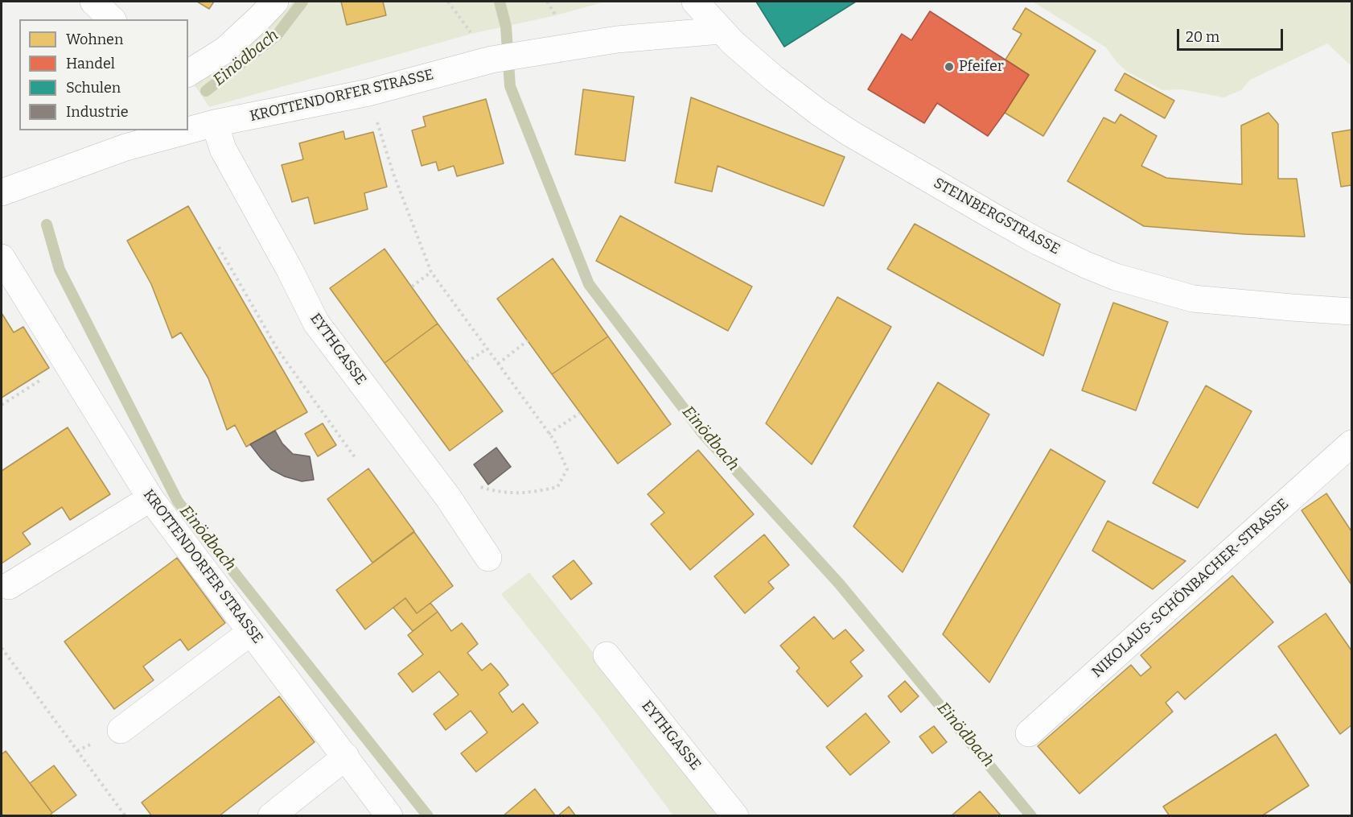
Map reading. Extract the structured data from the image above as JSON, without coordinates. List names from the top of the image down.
{
  "streets": {
    "street": [
      "KROTTENDORFER STRASSE",
      "STEINBERGSTRASSE",
      "EYTHGASSE",
      "NIKOLAUS-SCHÖNBACHER-STRASSE"
    ]
  },
  "crossings": [
    ["KROTTENDORFER STRASSE", "STEINBERGSTRASSE"],
    ["KROTTENDORFER STRASSE", "EYTHGASSE"]
  ],
  "water": ["Einödbach"],
  "places": ["Pfeifer"],
  "legend": [
    "Wohnen",
    "Handel",
    "Schulen",
    "Industrie"
  ],
  "scale_bar": "20 m"
}
